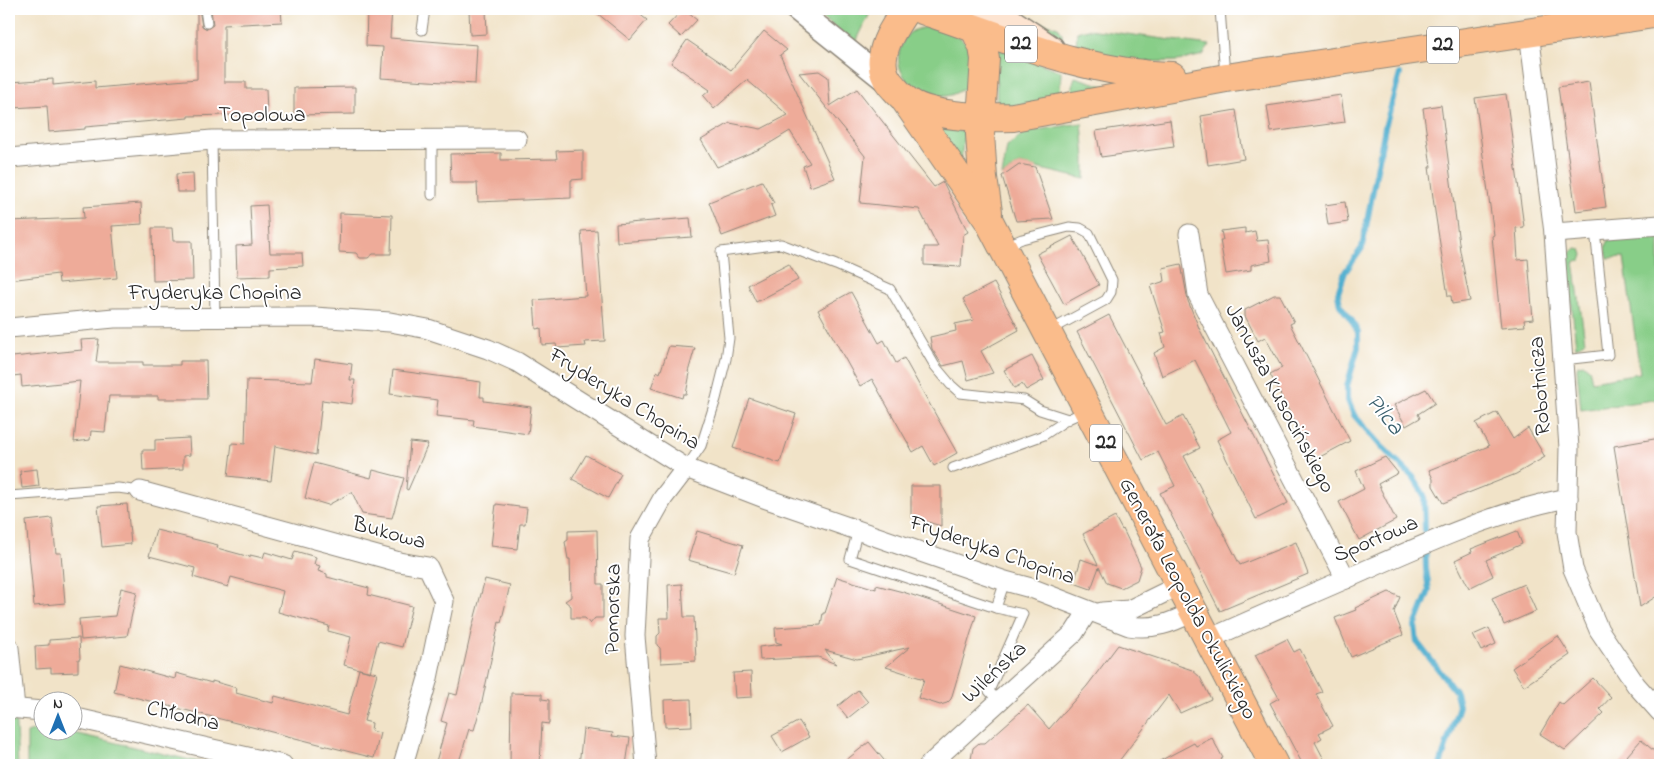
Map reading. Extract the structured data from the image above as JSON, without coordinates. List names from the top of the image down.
{
  "streets": {
    "main road": ["22", "Generała Leopolda Okulickiego"],
    "street": [
      "Topolowa",
      "Fryderyka Chopina",
      "Robotnicza",
      "Janusza Kusocińskiego",
      "Bukowa",
      "Sportowa",
      "Pomorska",
      "Wileńska",
      "Chłodna"
    ]
  },
  "crossings": [
    ["22", "Robotnicza"],
    ["22", "Generała Leopolda Okulickiego"],
    ["Fryderyka Chopina", "Generała Leopolda Okulickiego"],
    ["Fryderyka Chopina", "Pomorska"],
    ["Fryderyka Chopina", "Wileńska"],
    ["Robotnicza", "Sportowa"],
    ["Janusza Kusocińskiego", "Sportowa"],
    ["Sportowa", "Generała Leopolda Okulickiego"]
  ],
  "water": ["Pilca"],
  "north": "top"
}
